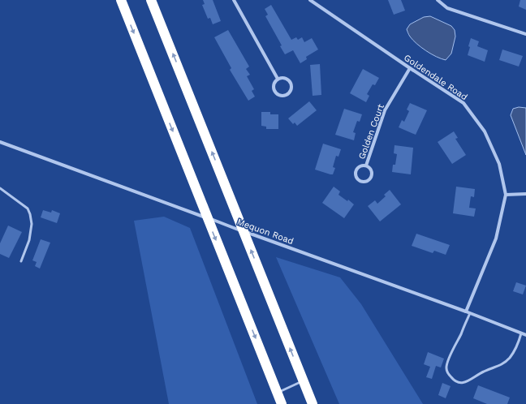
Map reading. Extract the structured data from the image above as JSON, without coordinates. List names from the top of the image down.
{
  "streets": {
    "street": ["Goldendale Road", "Golden Court", "Mequon Road"]
  },
  "crossings": [
    ["Goldendale Road", "Golden Court"],
    ["Goldendale Road", "Mequon Road"]
  ]
}
